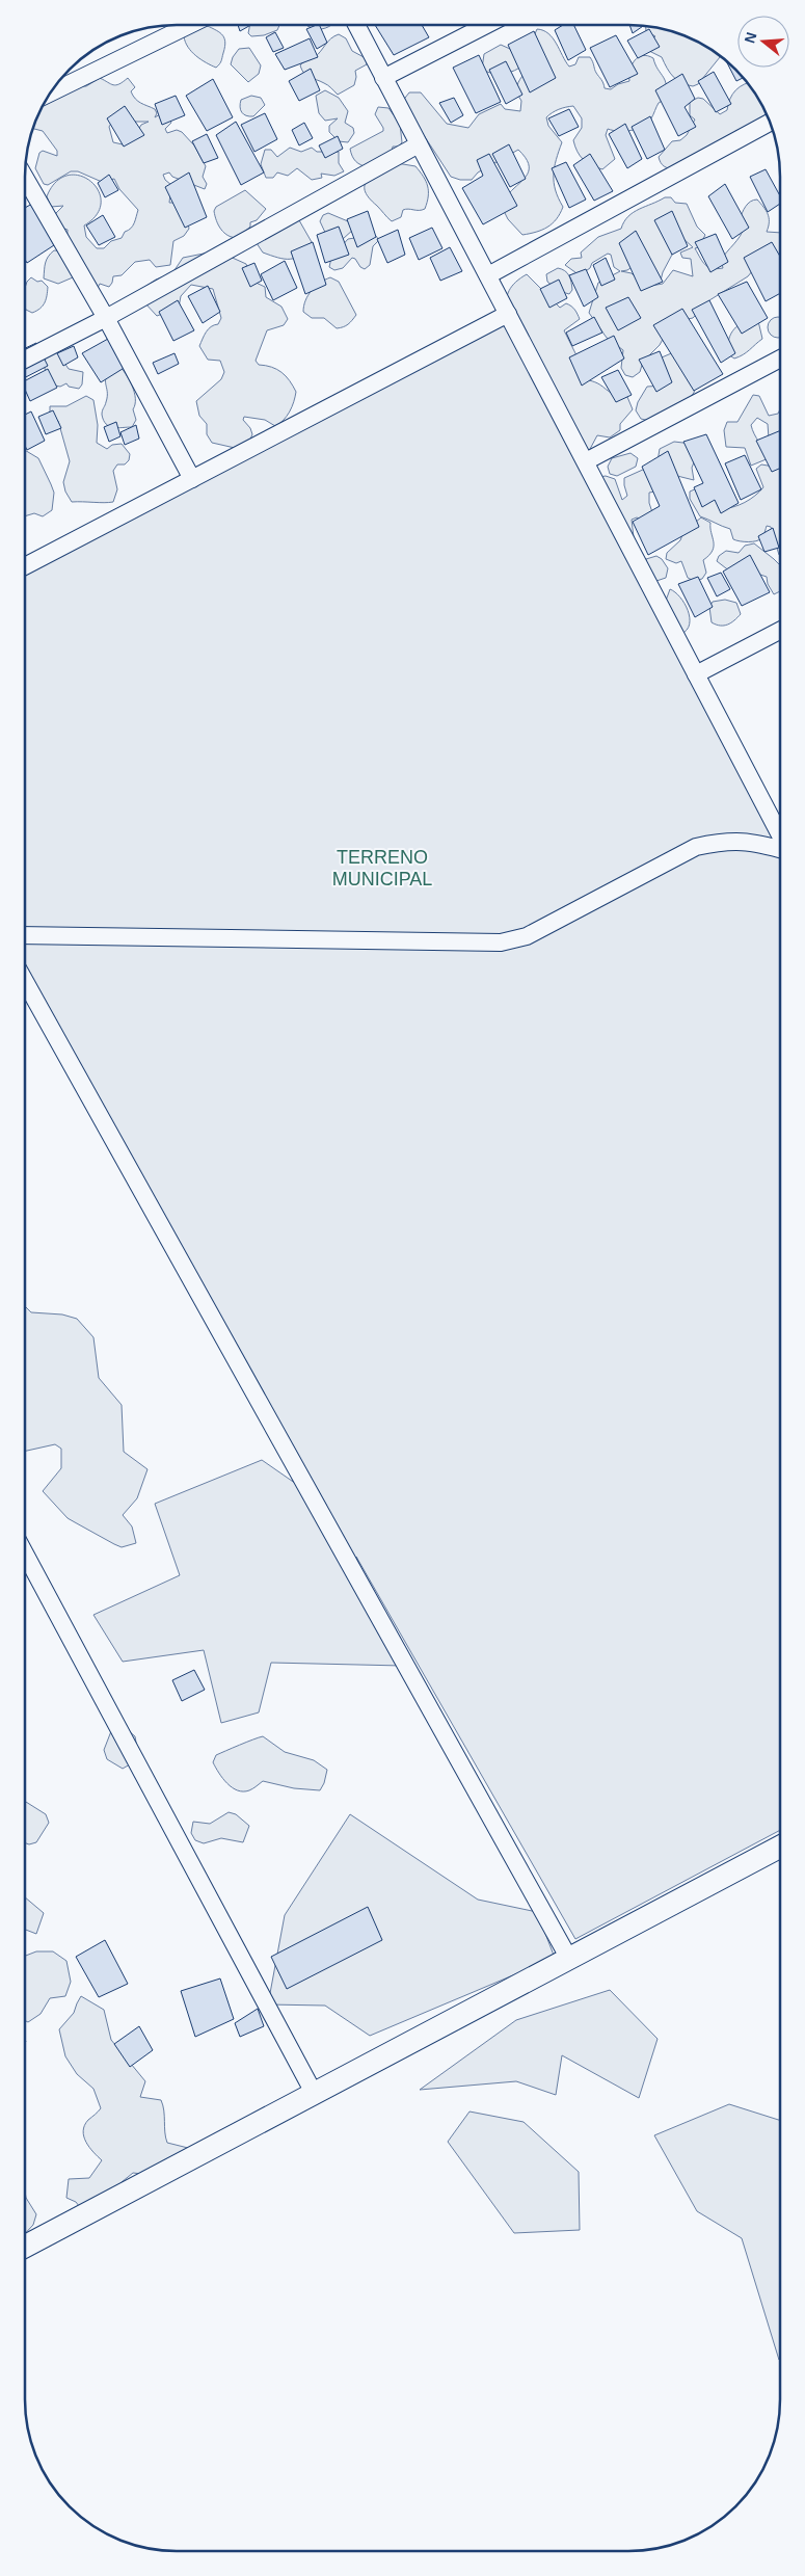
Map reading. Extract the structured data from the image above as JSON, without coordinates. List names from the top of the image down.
{
  "parks": ["TERRENO MUNICIPAL"],
  "north": "left"
}
